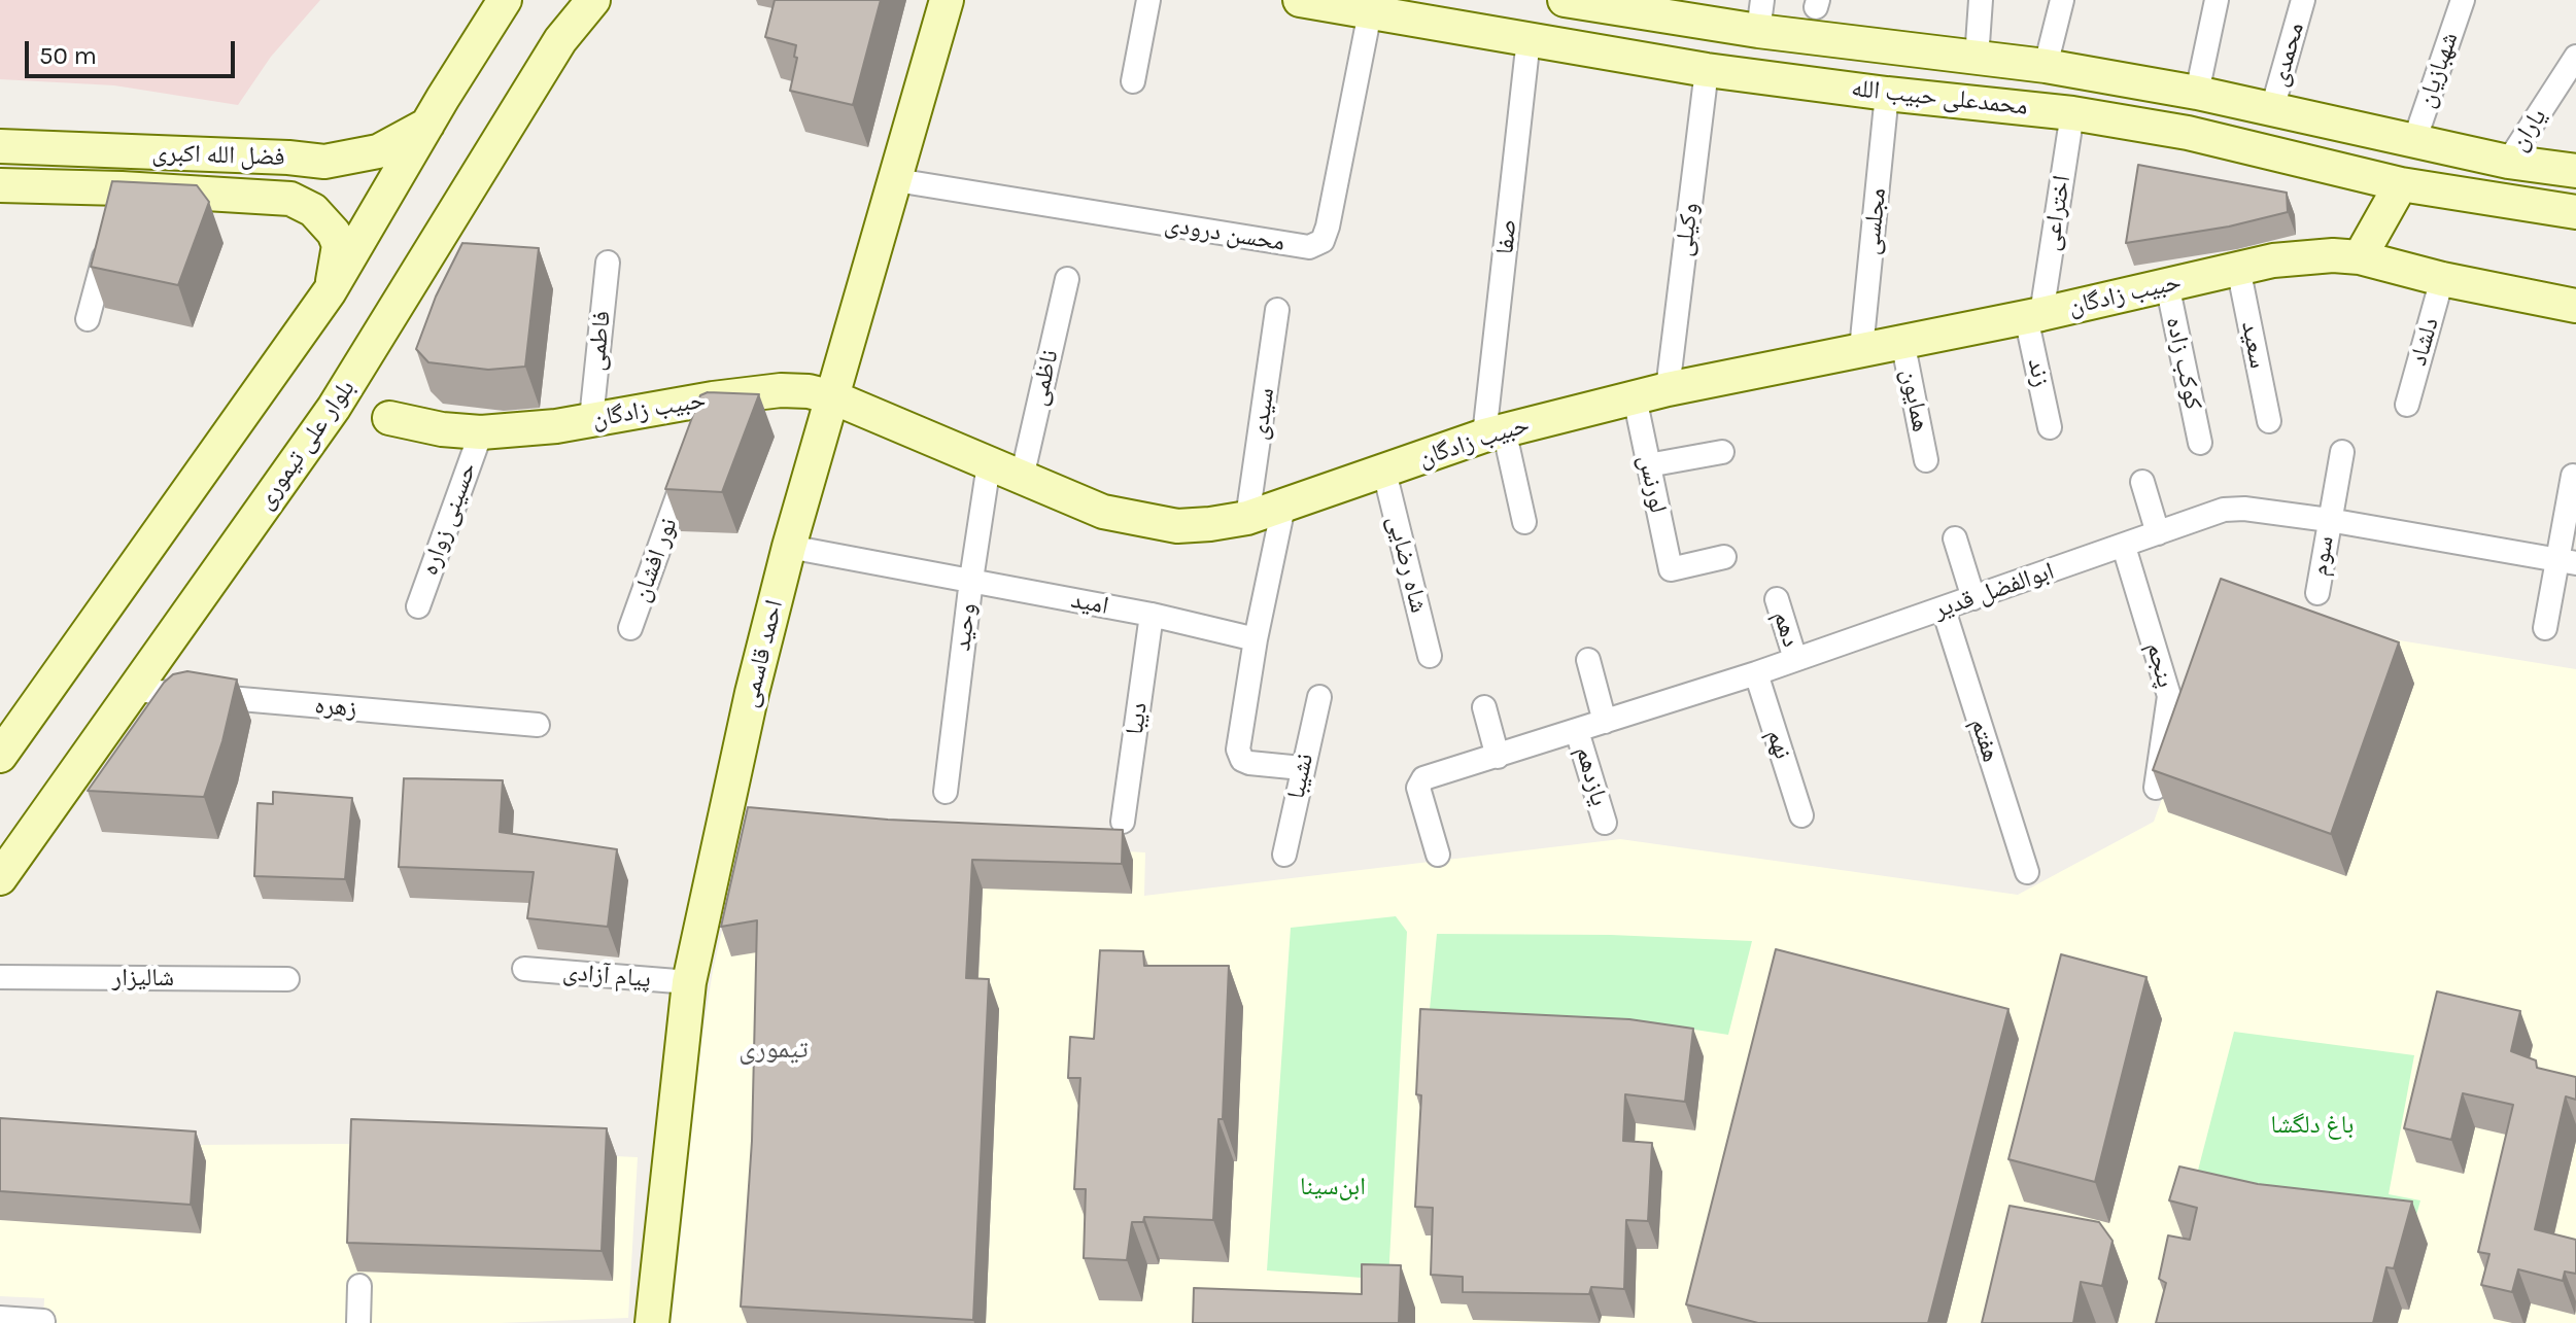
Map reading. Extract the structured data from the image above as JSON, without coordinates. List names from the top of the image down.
{
  "streets": {
    "street": [
      "محمدی",
      "شهبازیان",
      "محمدعلی حبیب الله",
      "یاران",
      "فضل الله اکبری",
      "اختراعی",
      "مجلسی",
      "وکیلی",
      "محسن درودی",
      "صفا",
      "حبیب زادگان",
      "فاطمی",
      "دلشاد",
      "سعید",
      "کوکب زاده",
      "زند",
      "ناظمی",
      "همایون",
      "سیدی",
      "بلوار علی تیموری",
      "لورنس",
      "حسینی زواره",
      "سوم",
      "نور افشان",
      "شاه رضایی",
      "ابوالفضل قدیر",
      "امید",
      "وحید",
      "دهم",
      "احمد قاسمی",
      "پنجم",
      "زهره",
      "دیبا",
      "هفتم",
      "نهم",
      "نشیبا",
      "یازدهم",
      "پیام آزادی",
      "شالیزار"
    ]
  },
  "crossings": [
    ["محمدی", "محمدعلی حبیب الله"],
    ["شهبازیان", "محمدعلی حبیب الله"],
    ["محمدعلی حبیب الله", "یاران"],
    ["محمدعلی حبیب الله", "اختراعی"],
    ["محمدعلی حبیب الله", "مجلسی"],
    ["محمدعلی حبیب الله", "وکیلی"],
    ["محمدعلی حبیب الله", "محسن درودی"],
    ["محمدعلی حبیب الله", "صفا"],
    ["اختراعی", "حبیب زادگان"],
    ["اختراعی", "زند"],
    ["مجلسی", "حبیب زادگان"],
    ["وکیلی", "حبیب زادگان"],
    ["محسن درودی", "احمد قاسمی"],
    ["صفا", "حبیب زادگان"],
    ["حبیب زادگان", "فاطمی"],
    ["حبیب زادگان", "دلشاد"],
    ["حبیب زادگان", "سعید"],
    ["حبیب زادگان", "کوکب زاده"],
    ["حبیب زادگان", "زند"],
    ["حبیب زادگان", "ناظمی"],
    ["حبیب زادگان", "همایون"],
    ["حبیب زادگان", "سیدی"],
    ["حبیب زادگان", "لورنس"],
    ["حبیب زادگان", "حسینی زواره"],
    ["حبیب زادگان", "شاه رضایی"],
    ["حبیب زادگان", "وحید"],
    ["حبیب زادگان", "احمد قاسمی"],
    ["بلوار علی تیموری", "زهره"],
    ["سوم", "ابوالفضل قدیر"],
    ["ابوالفضل قدیر", "دهم"],
    ["ابوالفضل قدیر", "پنجم"],
    ["ابوالفضل قدیر", "هفتم"],
    ["ابوالفضل قدیر", "نهم"],
    ["ابوالفضل قدیر", "یازدهم"],
    ["امید", "وحید"],
    ["امید", "احمد قاسمی"],
    ["امید", "دیبا"],
    ["احمد قاسمی", "پیام آزادی"]
  ],
  "districts": ["تیموری"],
  "parks": ["باغ دلگشا", "ابن‌سینا"],
  "scale_bar": "50 m"
}
